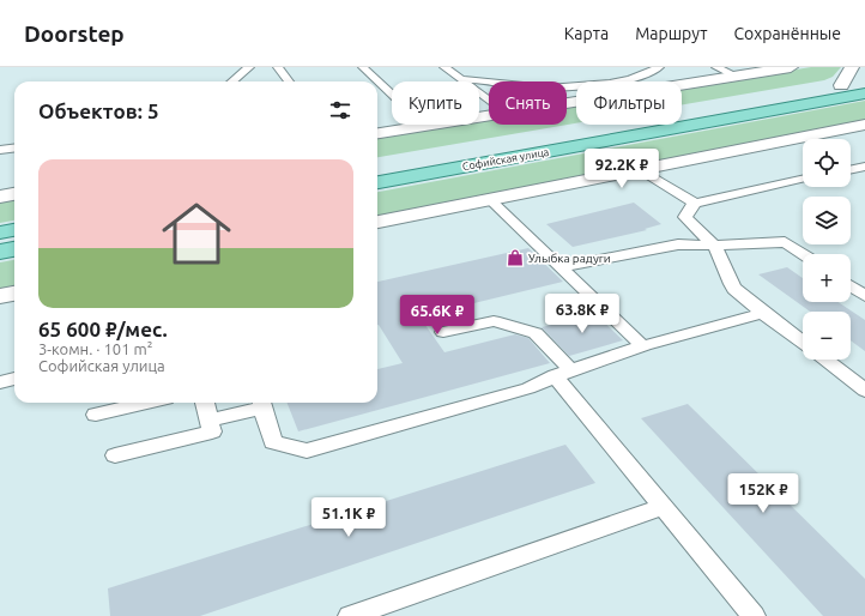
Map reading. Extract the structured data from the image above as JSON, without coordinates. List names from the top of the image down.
{
  "streets": {
    "main road": ["Софийская улица"]
  },
  "places": {
    "shop": ["Улыбка радуги"]
  },
  "page": {
    "header": "Doorstep",
    "nav": ["Карта", "Маршрут", "Сохранённые"],
    "chip": ["Купить", "Снять", "Фильтры"],
    "heading": "Объектов: 5",
    "map_buttons": ["+", "−"],
    "list": [
      {
        "name": "65 600 ₽/мес.",
        "note": "3-комн. · 101 m² · Софийская улица"
      }
    ],
    "price": [
      "92.2K ₽",
      "63.8K ₽",
      "65.6K ₽",
      "152K ₽",
      "51.1K ₽"
    ]
  }
}
